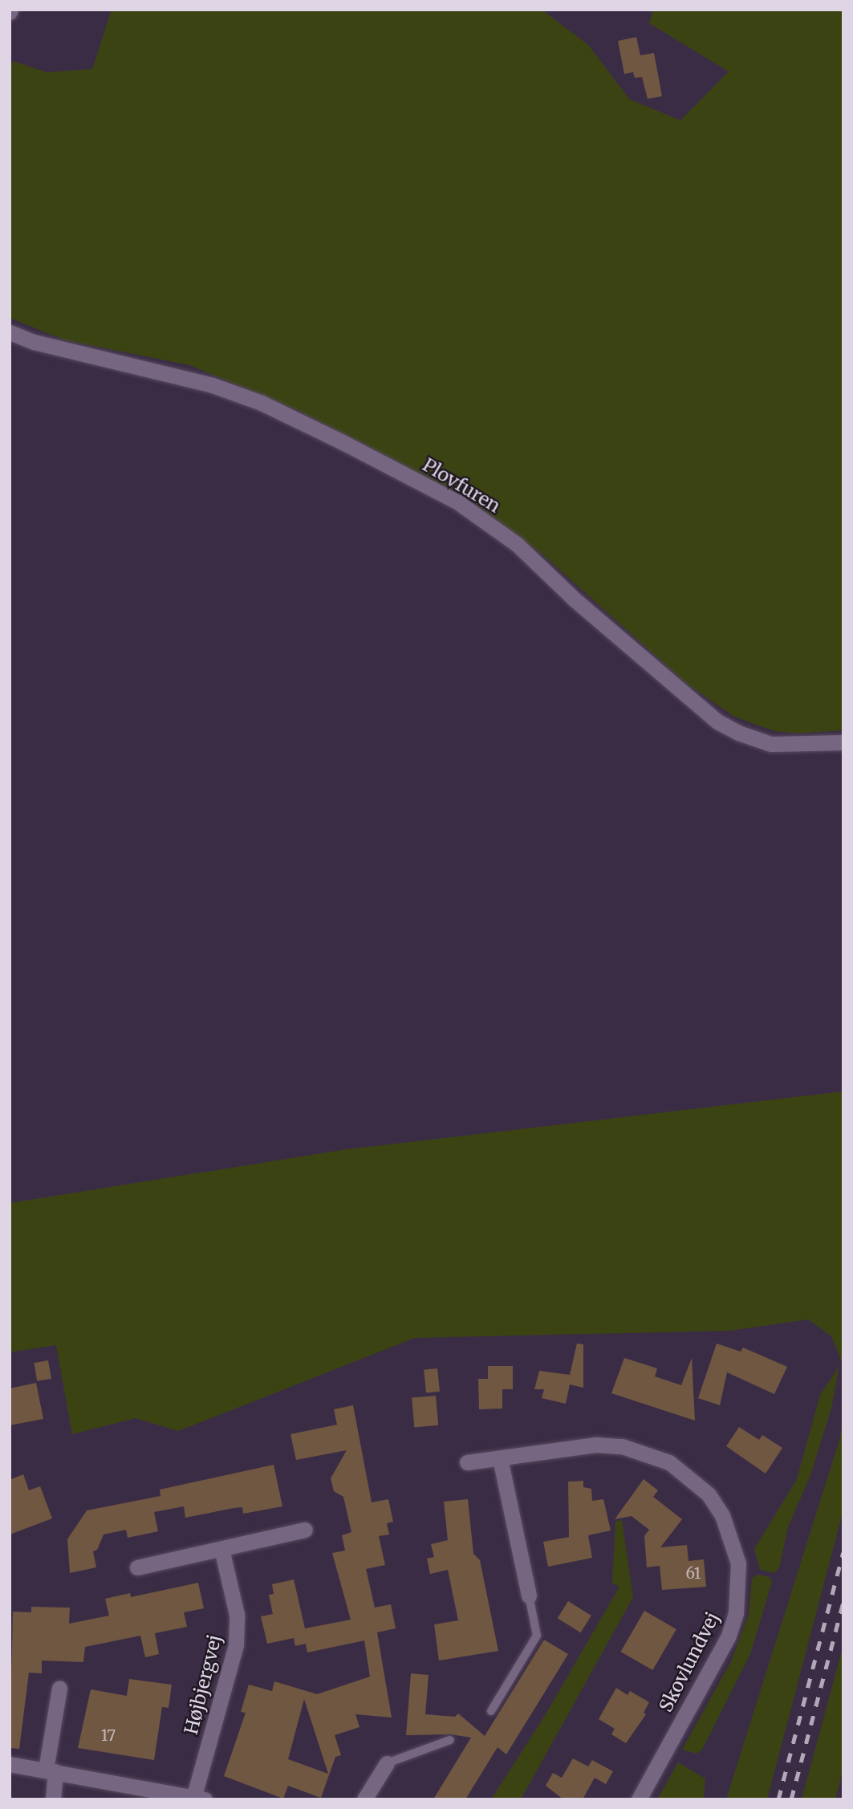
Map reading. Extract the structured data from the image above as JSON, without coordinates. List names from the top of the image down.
{
  "streets": {
    "street": ["Plovfuren", "Skovlundvej", "Højbjergvej"]
  },
  "house_numbers": ["61", "17"]
}
